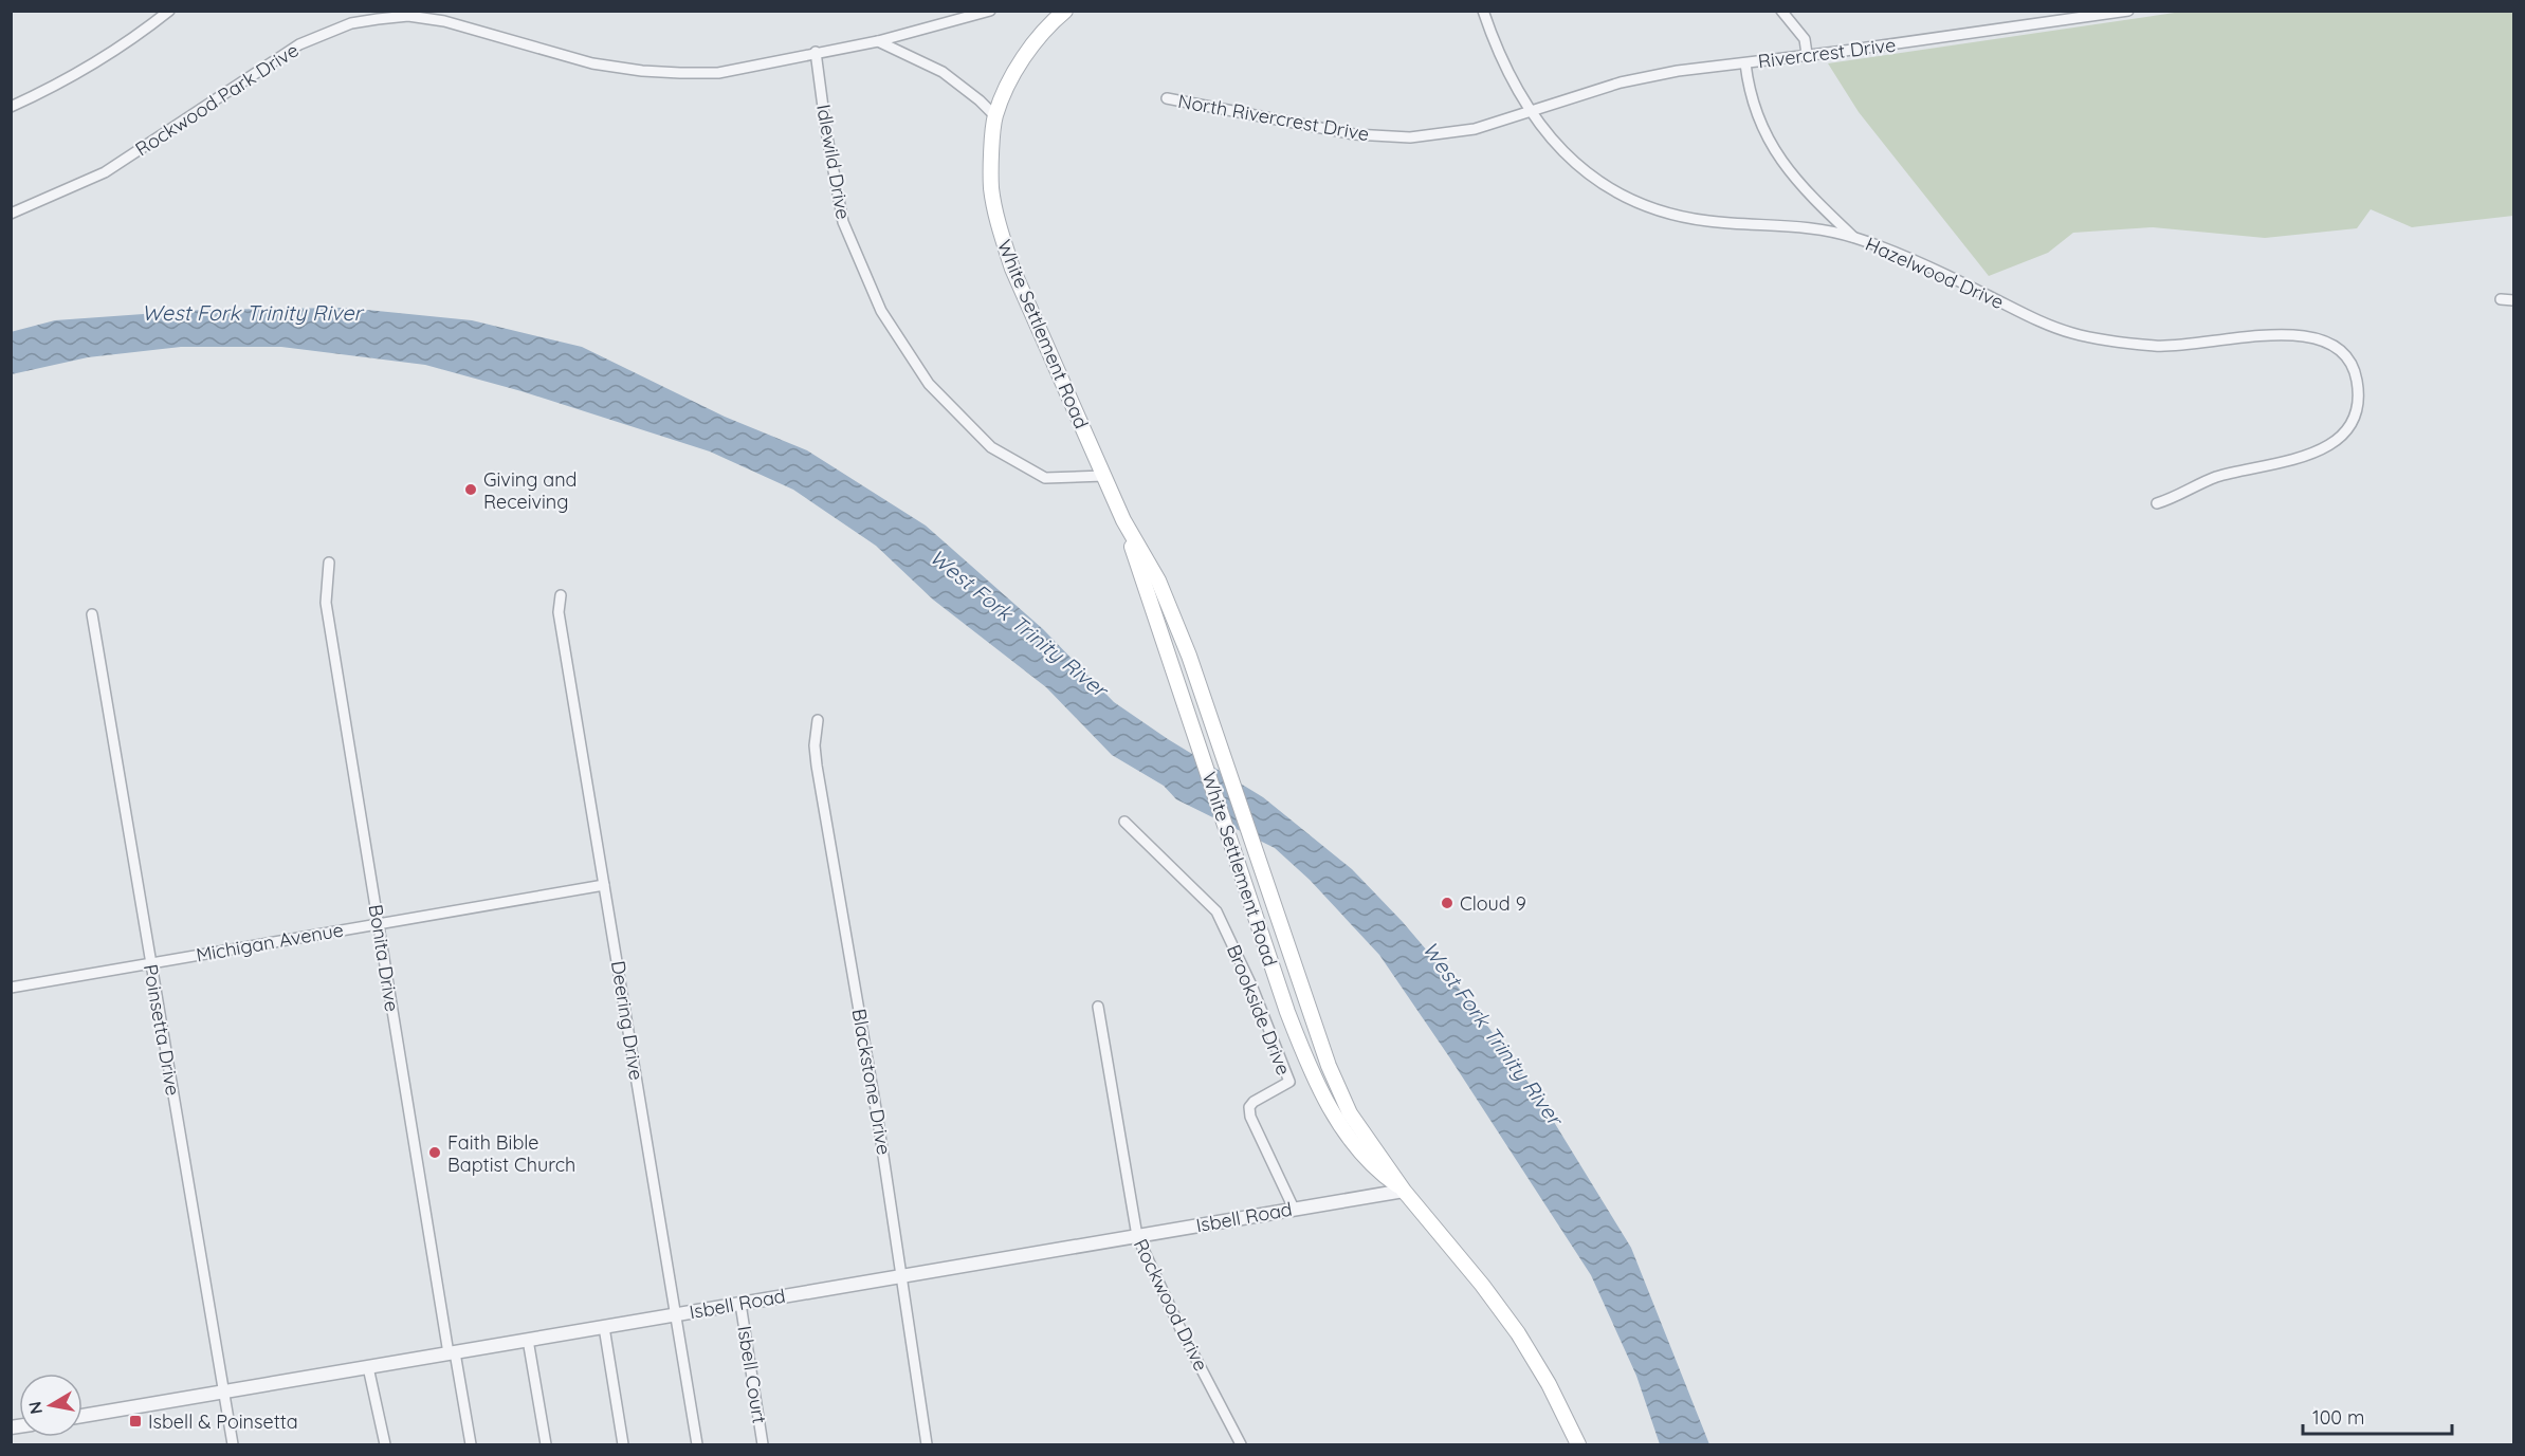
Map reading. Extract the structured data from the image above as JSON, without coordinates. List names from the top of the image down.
{
  "streets": {
    "main road": ["White Settlement Road"],
    "street": [
      "Rivercrest Drive",
      "Rockwood Park Drive",
      "North Rivercrest Drive",
      "Idlewild Drive",
      "Hazelwood Drive",
      "Michigan Avenue",
      "Bonita Drive",
      "Brookside Drive",
      "Deering Drive",
      "Poinsetta Drive",
      "Blackstone Drive",
      "Isbell Road",
      "Rockwood Drive",
      "Isbell Court"
    ]
  },
  "crossings": [
    ["Rivercrest Drive", "North Rivercrest Drive"],
    ["Rivercrest Drive", "Hazelwood Drive"],
    ["Rockwood Park Drive", "Idlewild Drive"],
    ["North Rivercrest Drive", "Hazelwood Drive"],
    ["Idlewild Drive", "White Settlement Road"],
    ["White Settlement Road", "Isbell Road"],
    ["Michigan Avenue", "Bonita Drive"],
    ["Michigan Avenue", "Deering Drive"],
    ["Michigan Avenue", "Poinsetta Drive"],
    ["Bonita Drive", "Isbell Road"],
    ["Brookside Drive", "Isbell Road"],
    ["Deering Drive", "Isbell Road"],
    ["Poinsetta Drive", "Isbell Road"],
    ["Blackstone Drive", "Isbell Road"],
    ["Isbell Road", "Rockwood Drive"],
    ["Isbell Road", "Isbell Court"]
  ],
  "water": ["West Fork Trinity River"],
  "places": {
    "other": ["Giving and Receiving", "Cloud 9", "Faith Bible Baptist Church"],
    "transit": ["Isbell & Poinsetta"]
  },
  "scale_bar": "100 m",
  "north": "left"
}
